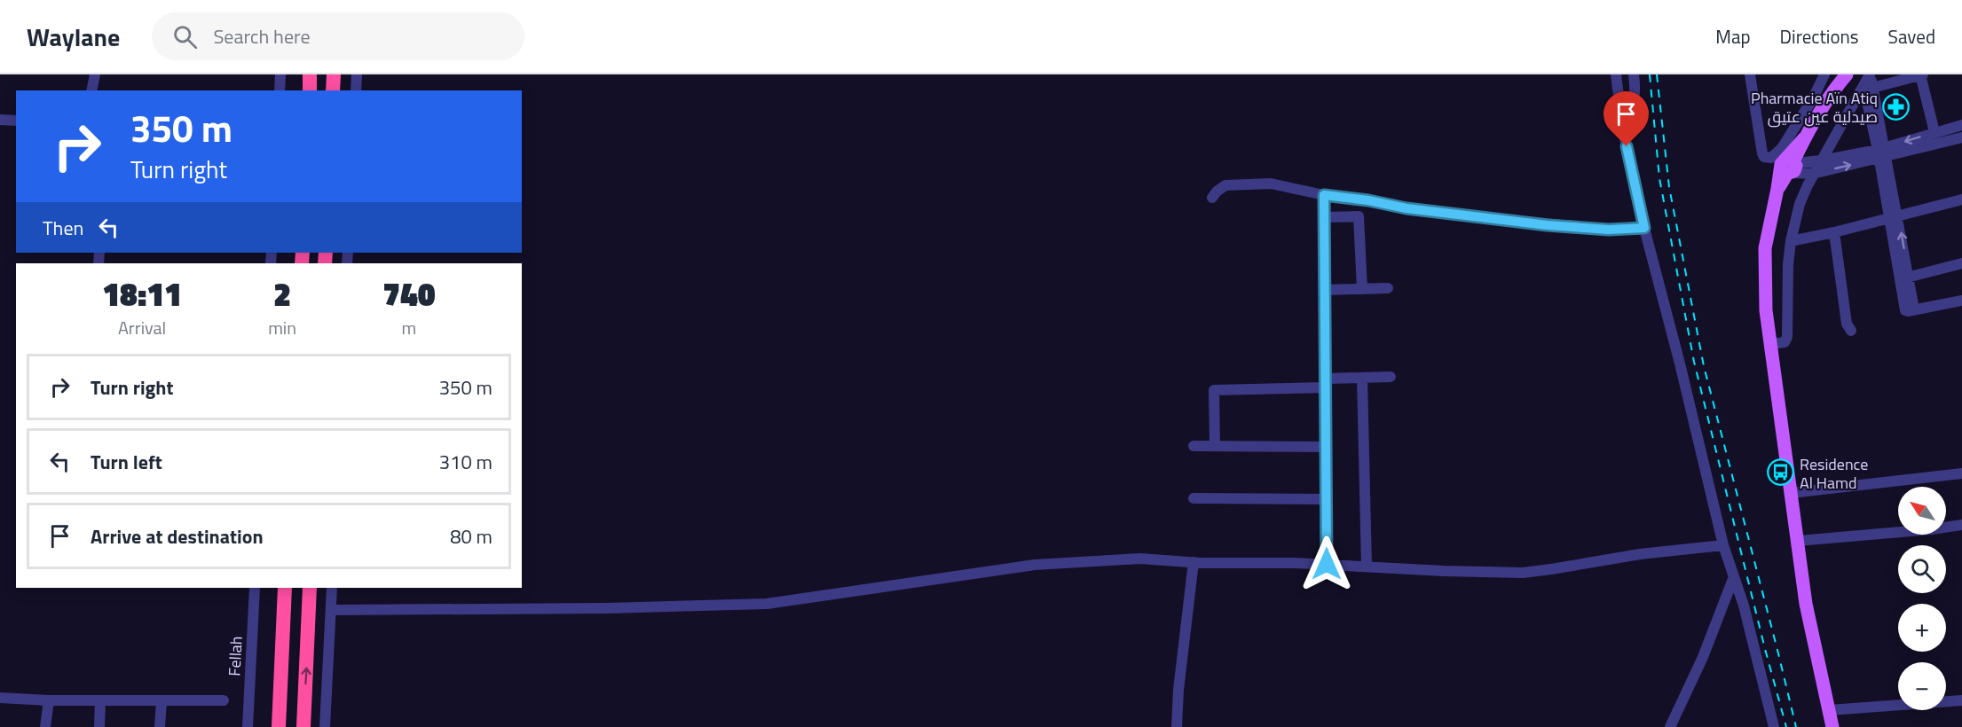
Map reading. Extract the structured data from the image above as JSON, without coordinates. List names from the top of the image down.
{
  "streets": {
    "street": ["Fellah"]
  },
  "places": {
    "pharmacy": ["Pharmacie Aïn Atiq صيدلية عين عتيق"],
    "bus stop": ["Residence Al Hamd"]
  },
  "north": "top left",
  "page": {
    "header": "Waylane",
    "search": "Search here",
    "nav": ["Map", "Directions", "Saved"],
    "turn": ["350 m", "Turn right"],
    "then": "Then",
    "eta": [
      "18:11",
      "Arrival",
      "2",
      "min",
      "740",
      "m"
    ],
    "list": [
      {
        "name": "Turn right",
        "value": "350 m"
      },
      {
        "name": "Turn left",
        "value": "310 m"
      },
      {
        "name": "Arrive at destination",
        "value": "80 m"
      }
    ],
    "map_buttons": ["+", "−"]
  }
}
